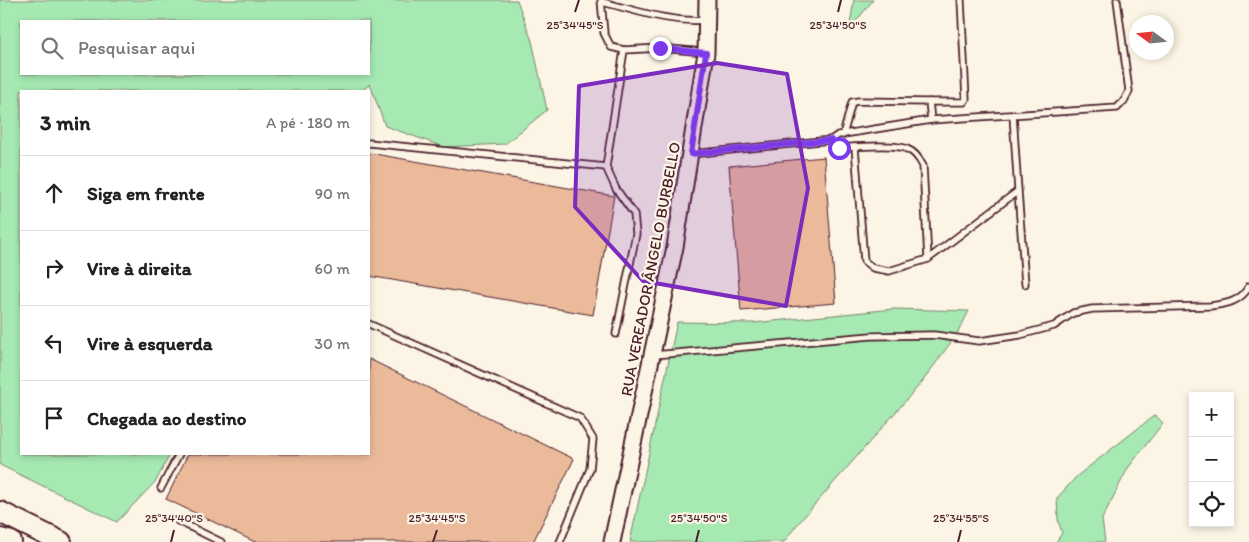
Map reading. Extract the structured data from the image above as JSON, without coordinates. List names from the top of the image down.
{
  "streets": {
    "main road": ["RUA VEREADOR ÂNGELO BURBELLO"]
  },
  "north": "left",
  "page": {
    "search": "Pesquisar aqui",
    "heading": ["3 min", "A pé · 180 m"],
    "list": [
      ["Siga em frente", "90 m"],
      ["Vire à direita", "60 m"],
      ["Vire à esquerda", "30 m"],
      "Chegada ao destino"
    ],
    "map_buttons": ["+", "−"]
  },
  "coordinates": [
    "25°34'45\"S",
    "25°34'50\"S",
    "25°34'40\"S",
    "25°34'55\"S"
  ]
}
